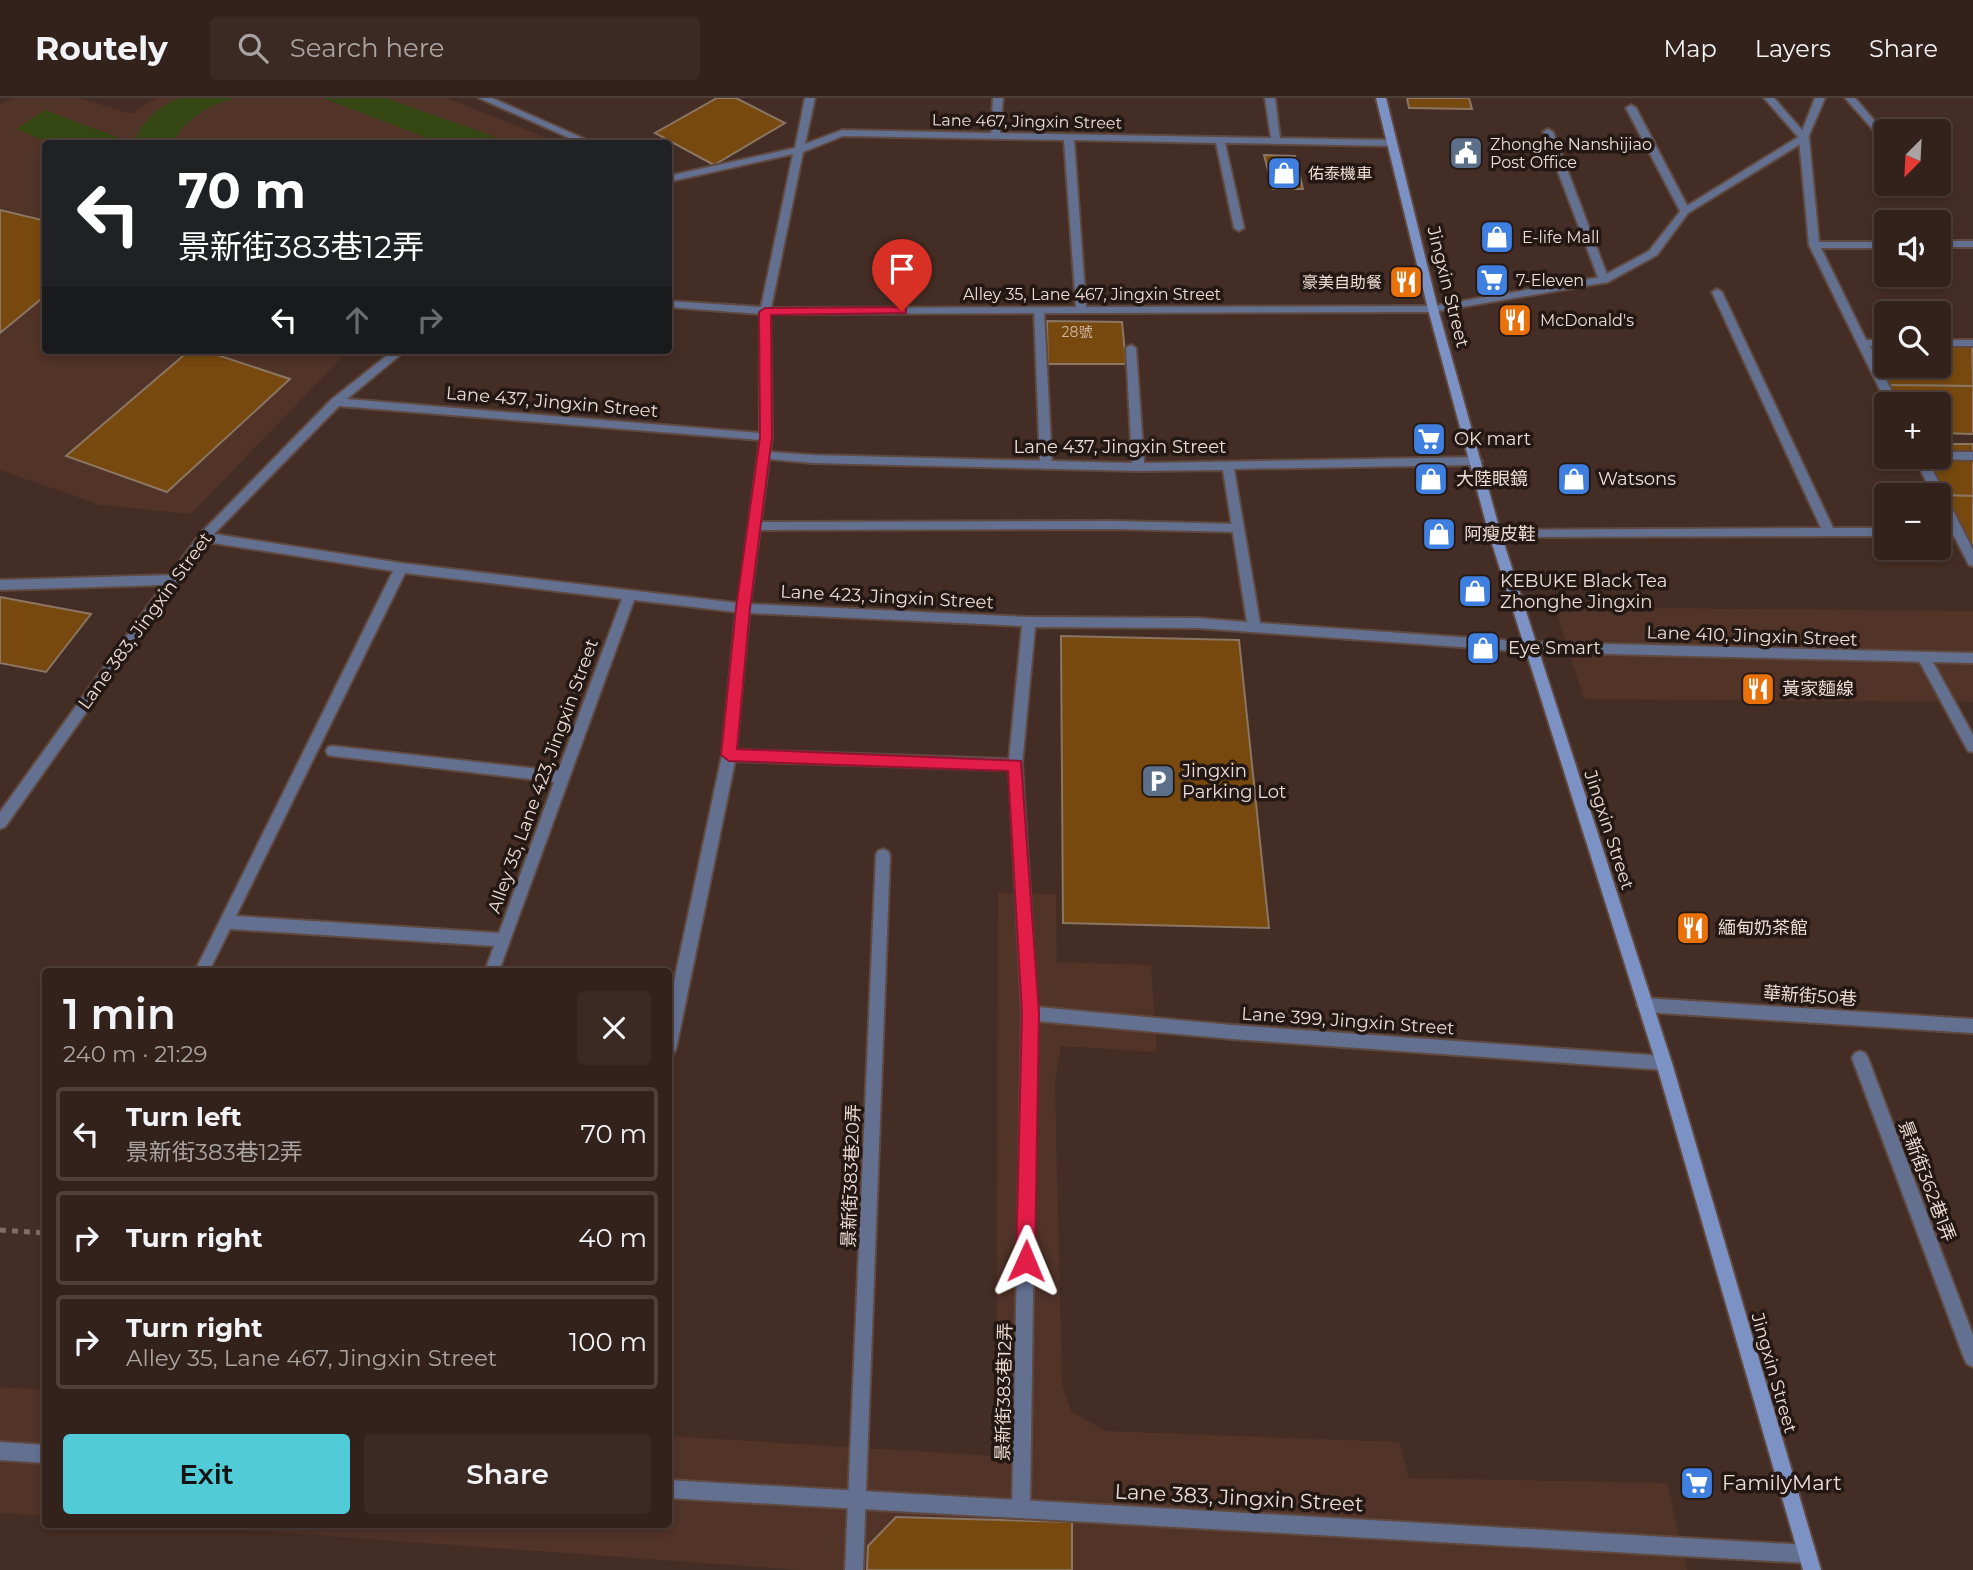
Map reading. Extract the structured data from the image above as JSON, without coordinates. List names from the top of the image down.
{
  "streets": {
    "main road": ["Jingxin Street"],
    "street": [
      "Lane 467, Jingxin Street",
      "Alley 35, Lane 467, Jingxin Street",
      "Lane 437, Jingxin Street",
      "Lane 423, Jingxin Street",
      "Lane 383, Jingxin Street",
      "Lane 410, Jingxin Street",
      "Alley 35, Lane 423, Jingxin Street",
      "華新街50巷",
      "Lane 399, Jingxin Street",
      "景新街383巷20弄",
      "景新街362巷1弄",
      "景新街383巷12弄"
    ]
  },
  "crossings": [
    ["Lane 467, Jingxin Street", "Jingxin Street"],
    ["Jingxin Street", "Alley 35, Lane 467, Jingxin Street"],
    ["Jingxin Street", "Lane 437, Jingxin Street"],
    ["Jingxin Street", "Lane 423, Jingxin Street"],
    ["Jingxin Street", "Lane 383, Jingxin Street"],
    ["Jingxin Street", "Lane 410, Jingxin Street"],
    ["Jingxin Street", "華新街50巷"],
    ["Jingxin Street", "Lane 399, Jingxin Street"],
    ["Lane 437, Jingxin Street", "Lane 383, Jingxin Street"],
    ["Lane 423, Jingxin Street", "Lane 383, Jingxin Street"],
    ["Lane 423, Jingxin Street", "Lane 410, Jingxin Street"],
    ["Lane 423, Jingxin Street", "Alley 35, Lane 423, Jingxin Street"],
    ["Lane 423, Jingxin Street", "景新街383巷12弄"],
    ["Lane 383, Jingxin Street", "景新街383巷20弄"],
    ["Lane 383, Jingxin Street", "景新街383巷12弄"],
    ["Lane 399, Jingxin Street", "景新街383巷12弄"]
  ],
  "places": {
    "public building": ["Zhonghe Nanshijiao Post Office"],
    "shop": [
      "佑泰機車",
      "E-life Mall",
      "大陸眼鏡",
      "Watsons",
      "阿瘦皮鞋",
      "KEBUKE Black Tea Zhonghe Jingxin",
      "Eye Smart"
    ],
    "supermarket": ["7-Eleven", "OK mart", "FamilyMart"],
    "restaurant": [
      "豪美自助餐",
      "McDonald's",
      "黃家麵線",
      "緬甸奶茶館"
    ],
    "parking": ["Jingxin Parking Lot"]
  },
  "house_numbers": ["28號"],
  "north": "bottom left",
  "page": {
    "header": "Routely",
    "search": "Search here",
    "nav": ["Map", "Layers", "Share"],
    "map_buttons": ["+", "−"],
    "turn": ["70 m", "景新街383巷12弄"],
    "heading": ["1 min", "240 m · 21:29"],
    "list": [
      {
        "name": "Turn left",
        "note": "景新街383巷12弄",
        "value": "70 m"
      },
      {
        "name": "Turn right",
        "value": "40 m"
      },
      {
        "name": "Turn right",
        "note": "Alley 35, Lane 467, Jingxin Street",
        "value": "100 m"
      }
    ],
    "buttons": ["Exit", "Share"]
  }
}
